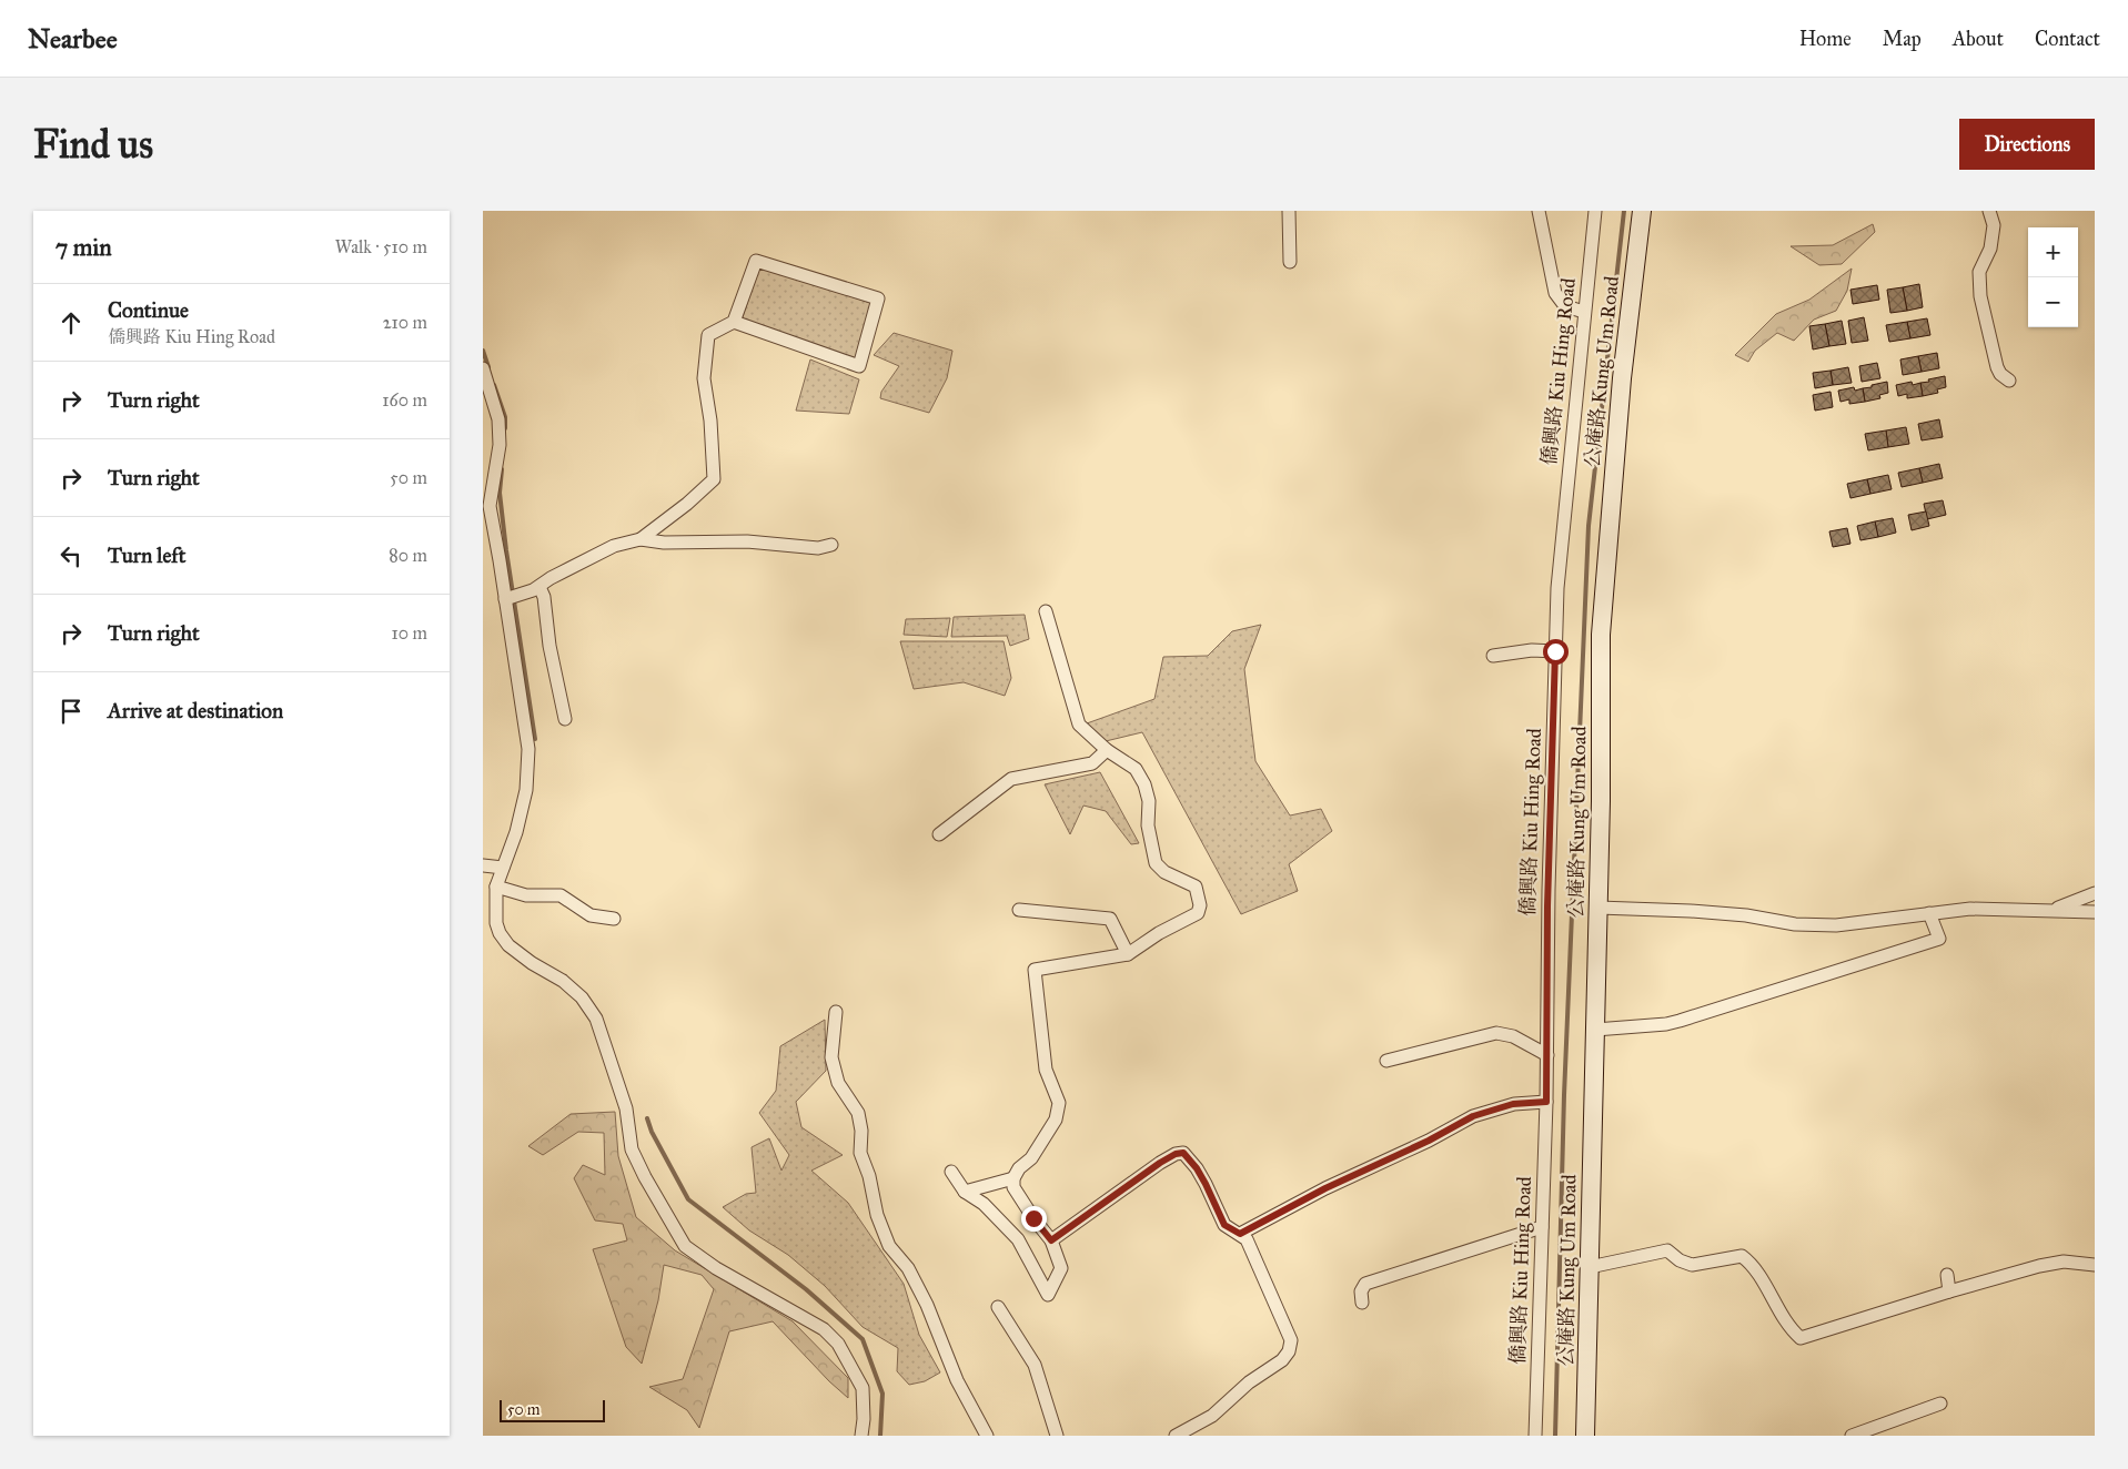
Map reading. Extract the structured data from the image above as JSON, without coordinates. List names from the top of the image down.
{
  "streets": {
    "street": ["僑興路 Kiu Hing Road", "公庵路 Kung Um Road"]
  },
  "scale_bar": "50 m",
  "page": {
    "header": "Nearbee",
    "nav": [
      "Home",
      "Map",
      "About",
      "Contact"
    ],
    "buttons": "Directions",
    "title": "Find us",
    "heading": ["7 min", "Walk · 510 m"],
    "map_buttons": ["+", "−"],
    "list": [
      ["Continue", "僑興路 Kiu Hing Road", "210 m"],
      ["Turn right", "160 m"],
      ["Turn right", "50 m"],
      ["Turn left", "80 m"],
      ["Turn right", "10 m"],
      "Arrive at destination"
    ],
    "scale": "50 m"
  }
}
